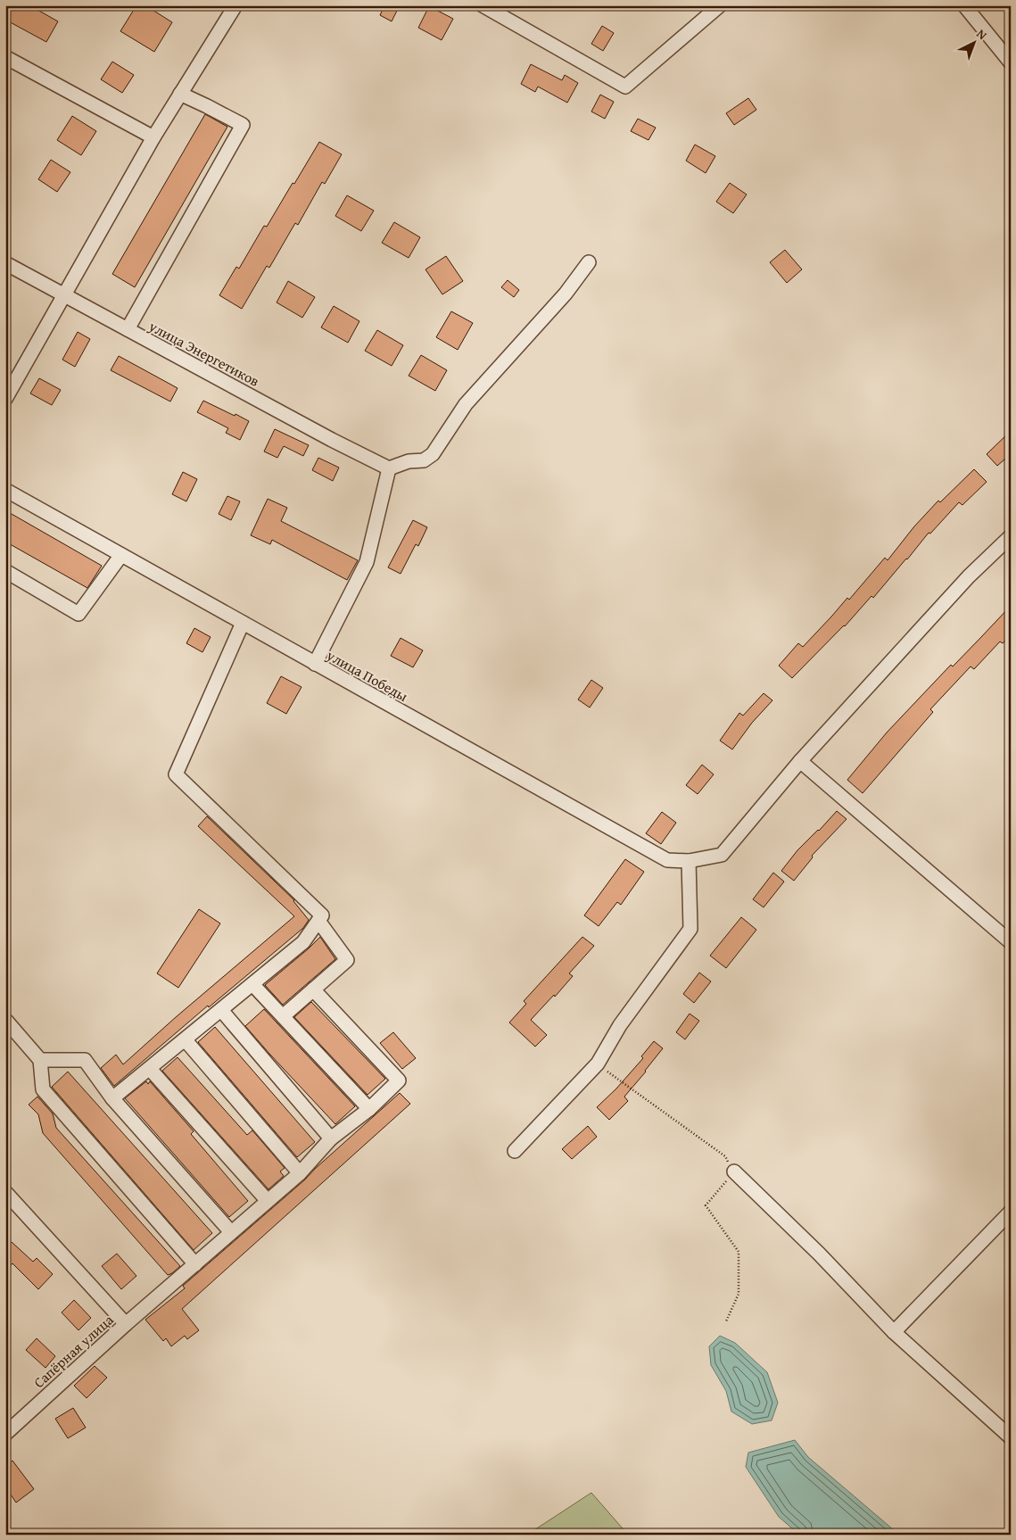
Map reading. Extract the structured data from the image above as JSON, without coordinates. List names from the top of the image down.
{
  "streets": {
    "street": ["улица Энергетиков", "улица Победы", "Сапёрная улица"]
  },
  "north": "top right"
}
